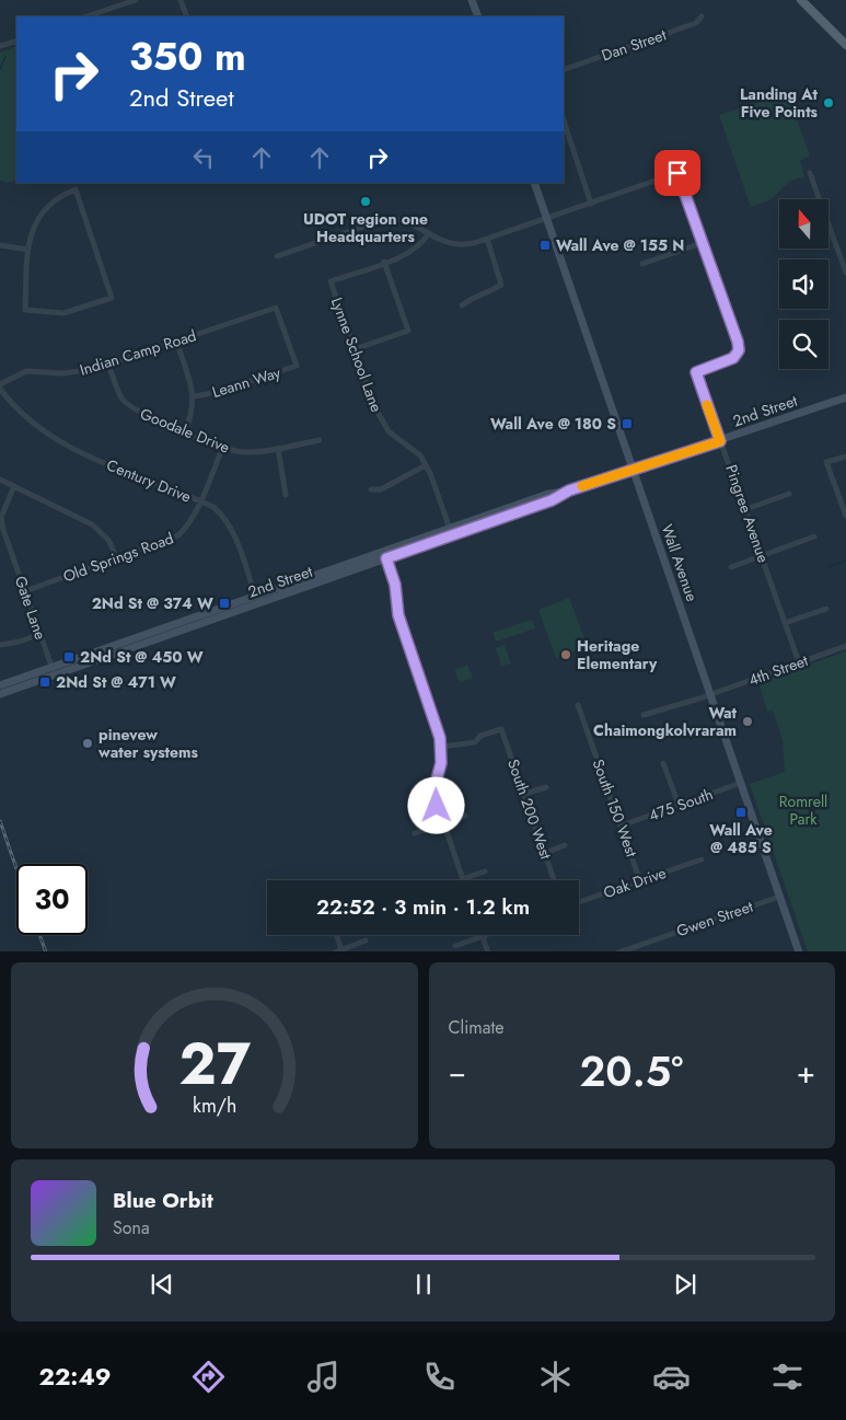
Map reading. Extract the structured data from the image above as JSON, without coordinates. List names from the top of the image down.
{
  "streets": {
    "main road": ["2nd Street", "Wall Avenue"],
    "street": [
      "Dan Street",
      "Indian Camp Road",
      "Lynne School Lane",
      "Leann Way",
      "Goodale Drive",
      "Century Drive",
      "Pingree Avenue",
      "Old Springs Road",
      "Gate Lane",
      "4th Street",
      "475 South",
      "South 150 West",
      "South 200 West",
      "Oak Drive",
      "Gwen Street"
    ]
  },
  "crossings": [
    ["Indian Camp Road", "Leann Way"],
    ["Indian Camp Road", "Goodale Drive"],
    ["Lynne School Lane", "2nd Street"],
    ["2nd Street", "Century Drive"],
    ["2nd Street", "Pingree Avenue"],
    ["2nd Street", "Wall Avenue"],
    ["2nd Street", "Gate Lane"],
    ["Goodale Drive", "Old Springs Road"],
    ["Century Drive", "Old Springs Road"],
    ["Pingree Avenue", "4th Street"],
    ["Old Springs Road", "Gate Lane"],
    ["Wall Avenue", "4th Street"],
    ["Wall Avenue", "475 South"],
    ["Wall Avenue", "Gwen Street"],
    ["475 South", "South 150 West"],
    ["South 150 West", "Oak Drive"]
  ],
  "parks": ["Romrell Park"],
  "places": {
    "other": [
      "Landing At Five Points",
      "UDOT region one Headquarters",
      "Heritage Elementary",
      "Wat Chaimongkolvraram",
      "pinevew water systems"
    ],
    "transit": [
      "Wall Ave @ 155 N",
      "Wall Ave @ 180 S",
      "2Nd St @ 374 W",
      "2Nd St @ 450 W",
      "2Nd St @ 471 W",
      "Wall Ave @ 485 S"
    ]
  },
  "north": "top",
  "page": {
    "turn": ["350 m", "2nd Street"],
    "limit": "30",
    "trip": "22:52 · 3 min · 1.2 km",
    "tile": "Climate",
    "heat": ["−", "20.5°", "+"],
    "song": ["Blue Orbit", "Sona"],
    "tabs": "22:49",
    "gauge": ["27", "km/h"]
  }
}
